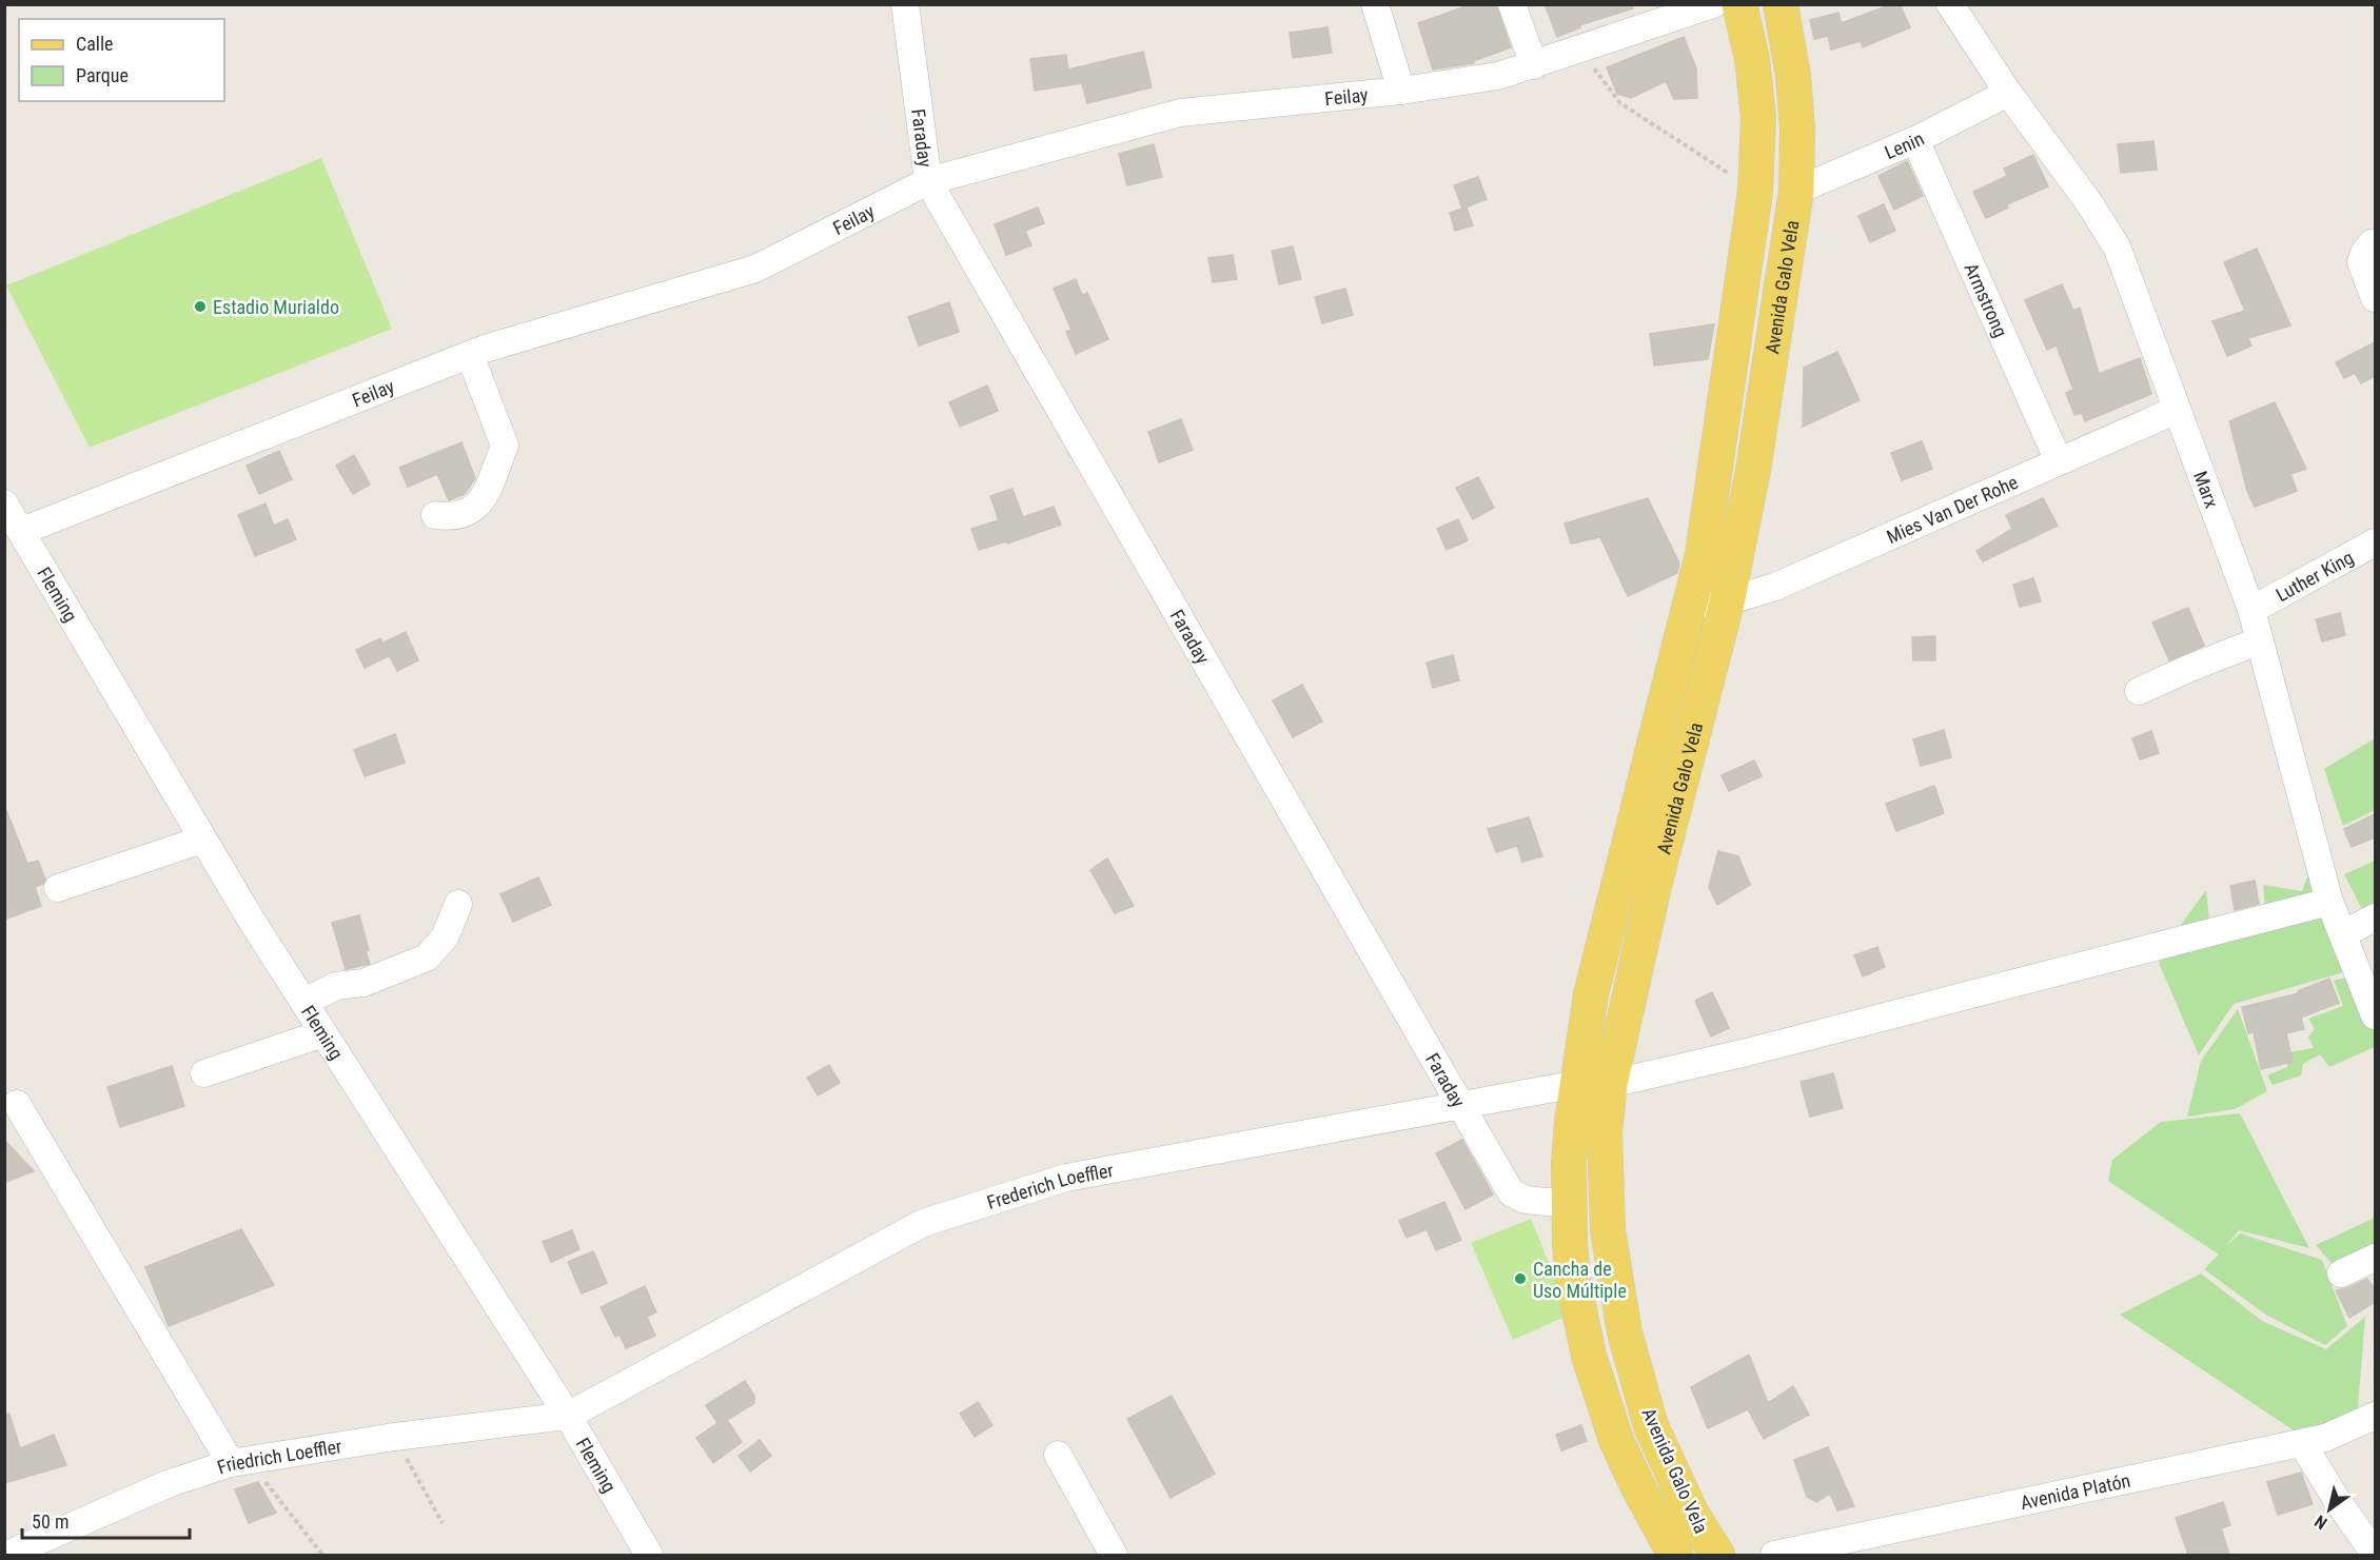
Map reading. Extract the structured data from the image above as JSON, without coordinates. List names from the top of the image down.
{
  "streets": {
    "main road": ["Avenida Galo Vela"],
    "street": [
      "Feilay",
      "Faraday",
      "Lenin",
      "Armstrong",
      "Marx",
      "Mies Van Der Rohe",
      "Luther King",
      "Fleming",
      "Frederich Loeffler",
      "Friedrich Loeffler",
      "Avenida Platón"
    ]
  },
  "crossings": [
    ["Feilay", "Faraday"],
    ["Feilay", "Fleming"],
    ["Faraday", "Avenida Galo Vela"],
    ["Faraday", "Frederich Loeffler"],
    ["Lenin", "Avenida Galo Vela"],
    ["Lenin", "Armstrong"],
    ["Lenin", "Marx"],
    ["Avenida Galo Vela", "Mies Van Der Rohe"],
    ["Avenida Galo Vela", "Frederich Loeffler"],
    ["Armstrong", "Mies Van Der Rohe"],
    ["Marx", "Mies Van Der Rohe"],
    ["Marx", "Luther King"],
    ["Marx", "Frederich Loeffler"],
    ["Fleming", "Frederich Loeffler"],
    ["Fleming", "Friedrich Loeffler"],
    ["Frederich Loeffler", "Friedrich Loeffler"]
  ],
  "places": ["Estadio Murialdo", "Cancha de Uso Múltiple"],
  "legend": ["Calle", "Parque"],
  "scale_bar": "50 m",
  "north": "bottom left"
}
